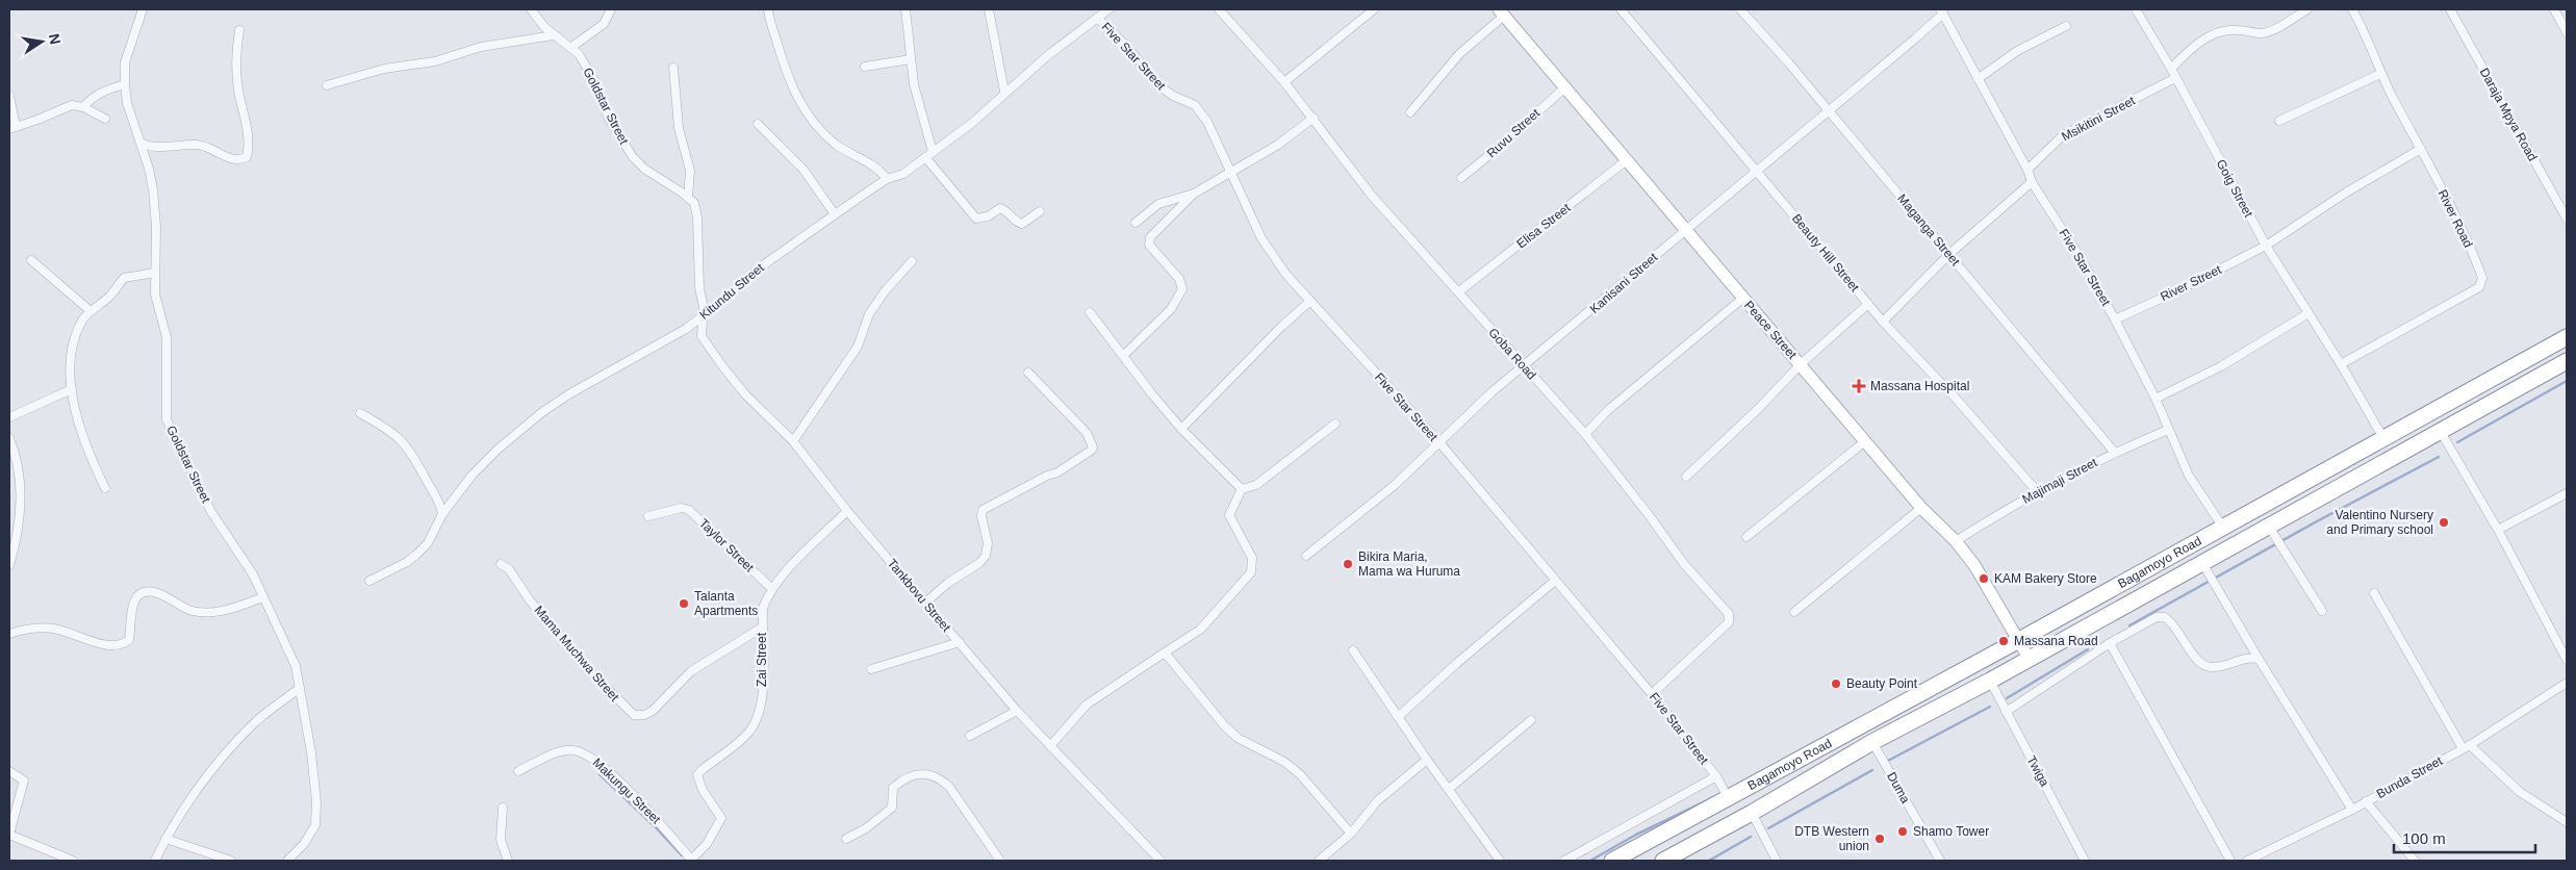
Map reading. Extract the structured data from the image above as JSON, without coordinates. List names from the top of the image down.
{
  "streets": {
    "highway": ["Bagamoyo Road"],
    "street": [
      "Five Star Street",
      "Goldstar Street",
      "Daraja Mpya Road",
      "Msikitini Street",
      "Ruvu Street",
      "Goig Street",
      "River Road",
      "Elisa Street",
      "Maganga Street",
      "Beauty Hill Street",
      "Kanisani Street",
      "River Street",
      "Kitundu Street",
      "Peace Street",
      "Goba Road",
      "Majimaji Street",
      "Taylor Street",
      "Tankbovu Street",
      "Mama Muchwa Street",
      "Zai Street",
      "Twiga",
      "Bunda Street",
      "Duma",
      "Makungu Street"
    ]
  },
  "crossings": [
    ["Five Star Street", "Msikitini Street"],
    ["Five Star Street", "Kanisani Street"],
    ["Five Star Street", "River Street"],
    ["Five Star Street", "Kitundu Street"],
    ["Five Star Street", "Goba Road"],
    ["Five Star Street", "Majimaji Street"],
    ["Five Star Street", "Bagamoyo Road"],
    ["Msikitini Street", "Goig Street"],
    ["Ruvu Street", "Peace Street"],
    ["Goig Street", "River Road"],
    ["Goig Street", "River Street"],
    ["Goig Street", "Bagamoyo Road"],
    ["River Road", "River Street"],
    ["Elisa Street", "Peace Street"],
    ["Elisa Street", "Goba Road"],
    ["Maganga Street", "Kanisani Street"],
    ["Maganga Street", "Majimaji Street"],
    ["Beauty Hill Street", "Kanisani Street"],
    ["Beauty Hill Street", "Majimaji Street"],
    ["Kanisani Street", "Peace Street"],
    ["Kanisani Street", "Goba Road"],
    ["Kitundu Street", "Tankbovu Street"],
    ["Peace Street", "Majimaji Street"],
    ["Peace Street", "Bagamoyo Road"],
    ["Taylor Street", "Zai Street"],
    ["Bagamoyo Road", "Twiga"],
    ["Bagamoyo Road", "Duma"],
    ["Tankbovu Street", "Zai Street"],
    ["Mama Muchwa Street", "Zai Street"],
    ["Zai Street", "Makungu Street"]
  ],
  "places": {
    "health": ["Massana Hospital"],
    "other": [
      "Valentino Nursery and Primary school",
      "Bikira Maria, Mama wa Huruma",
      "KAM Bakery Store",
      "Talanta Apartments",
      "Massana Road",
      "Beauty Point",
      "Shamo Tower",
      "DTB Western union"
    ]
  },
  "scale_bar": "100 m",
  "north": "right"
}
